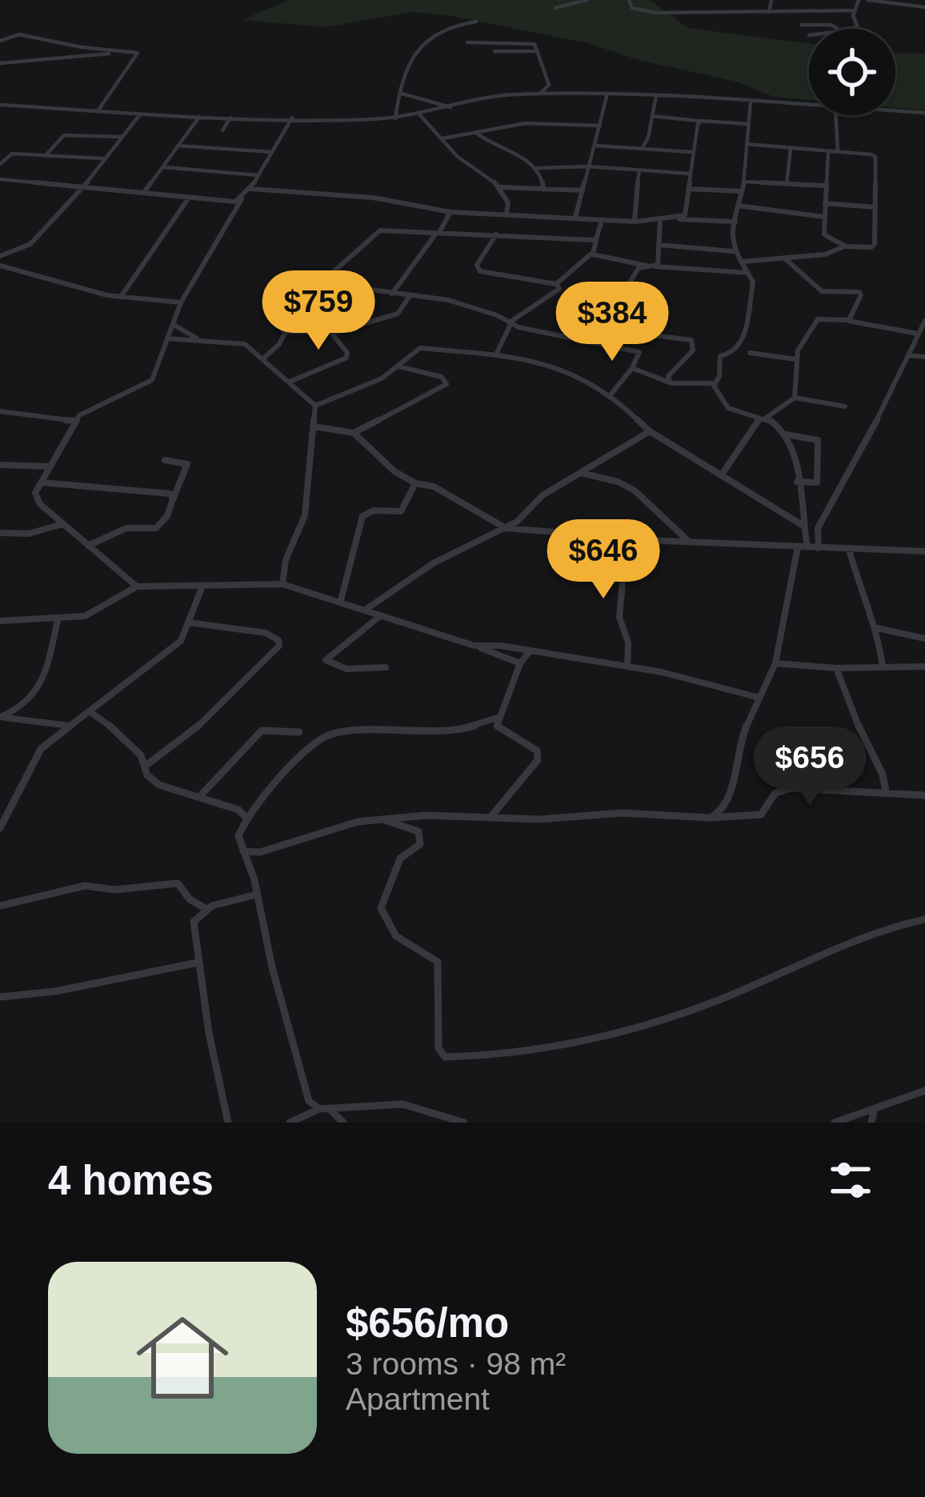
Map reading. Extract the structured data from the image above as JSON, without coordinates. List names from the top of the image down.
{
  "page": {
    "price": [
      "$759",
      "$384",
      "$646",
      "$656"
    ],
    "heading": "4 homes",
    "list": [
      {
        "name": "$656/mo",
        "note": "3 rooms · 98 m² · Apartment"
      }
    ]
  }
}
